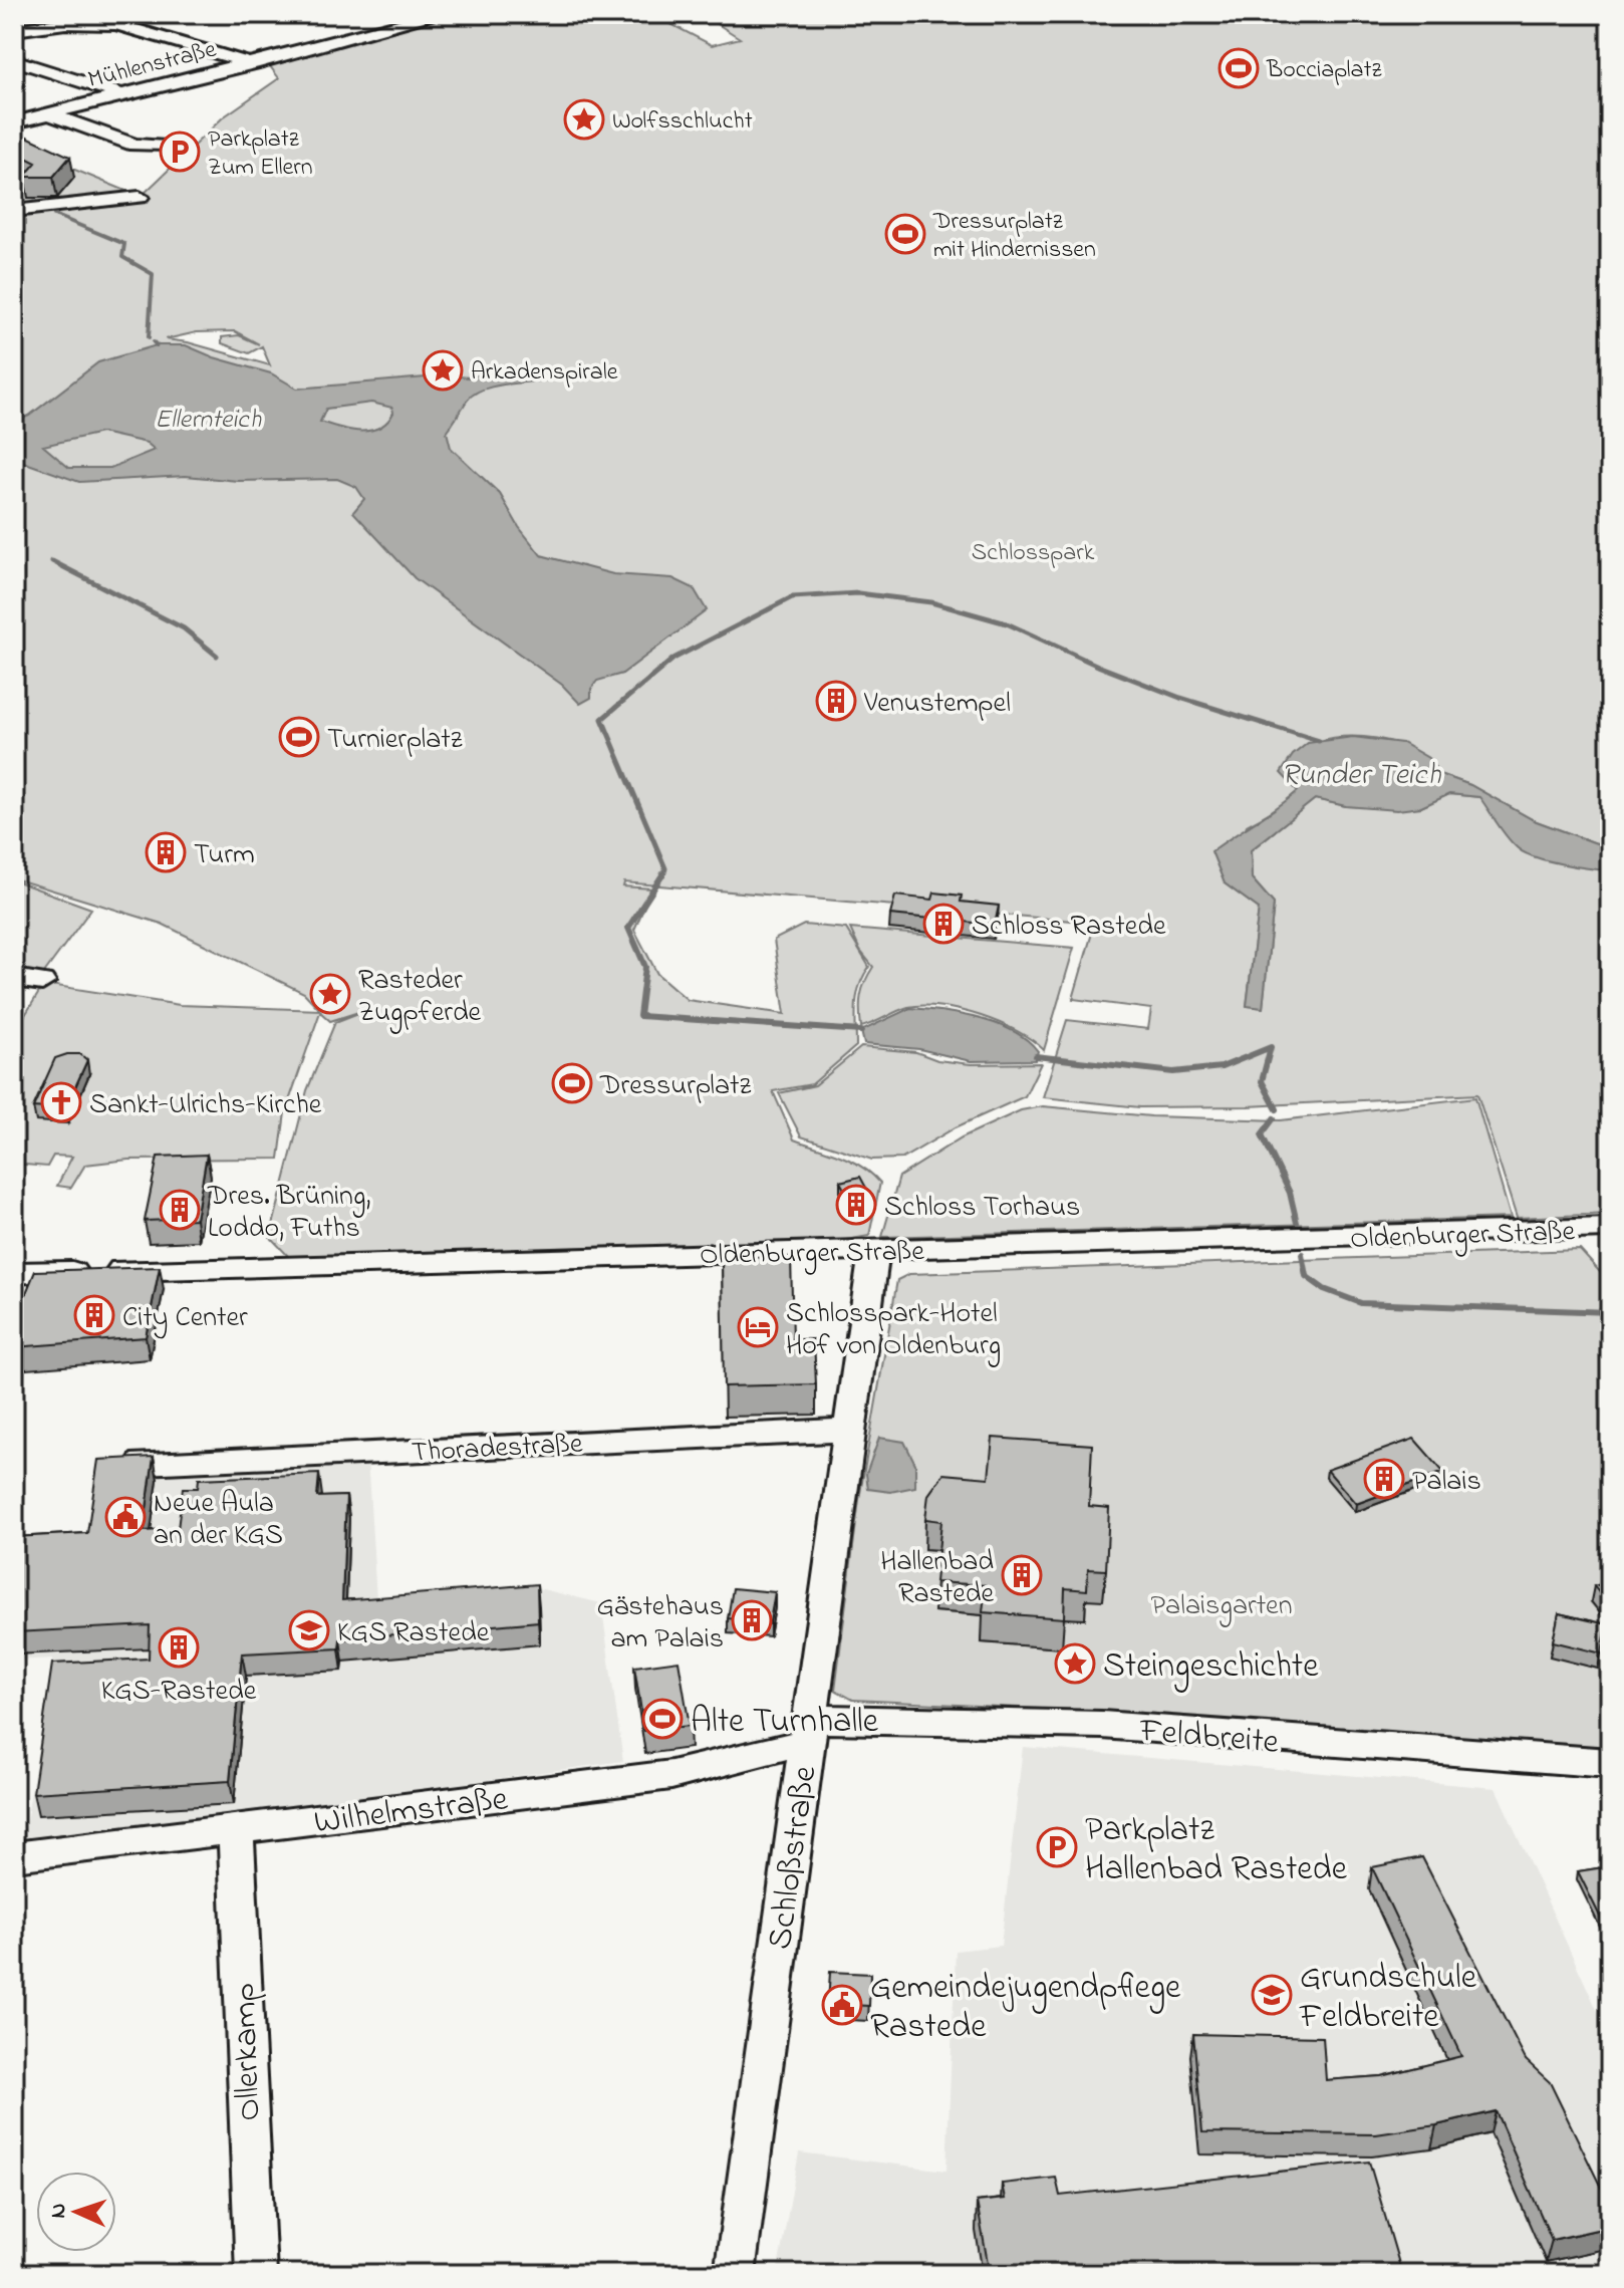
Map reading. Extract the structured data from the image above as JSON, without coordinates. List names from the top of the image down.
{
  "streets": {
    "street": [
      "Mühlenstraße",
      "Oldenburger Straße",
      "Thoradestraße",
      "Feldbreite",
      "Wilhelmstraße",
      "Schloßstraße",
      "Ollerkamp"
    ]
  },
  "crossings": [
    ["Oldenburger Straße", "Schloßstraße"],
    ["Thoradestraße", "Schloßstraße"],
    ["Feldbreite", "Wilhelmstraße"],
    ["Feldbreite", "Schloßstraße"],
    ["Wilhelmstraße", "Schloßstraße"],
    ["Wilhelmstraße", "Ollerkamp"]
  ],
  "water": ["Ellernteich", "Runder Teich"],
  "parks": ["Schlosspark", "Palaisgarten"],
  "places": {
    "sports": [
      "Bocciaplatz",
      "Dressurplatz mit Hindernissen",
      "Turnierplatz",
      "Dressurplatz",
      "Alte Turnhalle"
    ],
    "place": [
      "Wolfsschlucht",
      "Arkadenspirale",
      "Rasteder Zugpferde",
      "Steingeschichte"
    ],
    "parking": ["Parkplatz Zum Ellern", "Parkplatz Hallenbad Rastede"],
    "building": [
      "Venustempel",
      "Turm",
      "Schloss Rastede",
      "Schloss Torhaus",
      "Dres. Brüning, Loddo, Fuths",
      "City Center",
      "Palais",
      "Hallenbad Rastede",
      "Gästehaus am Palais",
      "KGS-Rastede"
    ],
    "church": ["Sankt-Ulrichs-Kirche"],
    "hotel": ["Schlosspark-Hotel Hof von Oldenburg"],
    "public building": ["Neue Aula an der KGS", "Gemeindejugendpflege Rastede"],
    "school or university": ["KGS Rastede", "Grundschule Feldbreite"]
  },
  "north": "left"
}
